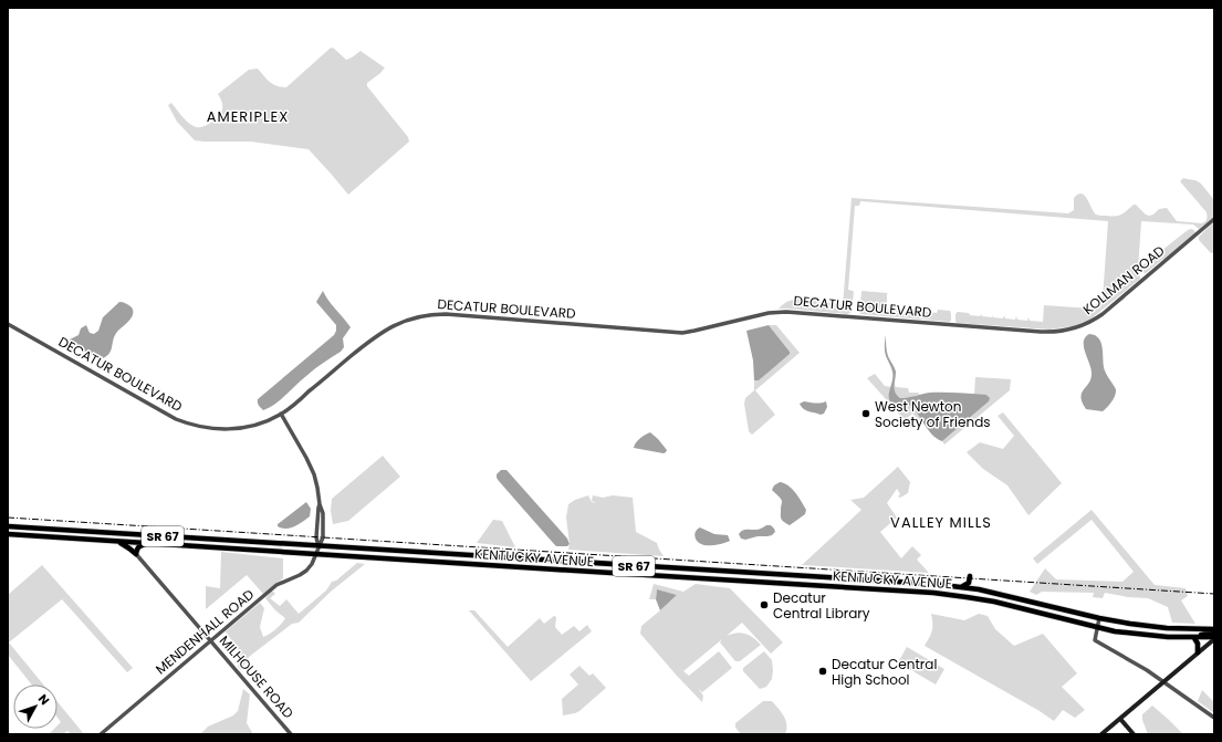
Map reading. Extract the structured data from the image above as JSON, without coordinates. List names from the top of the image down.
{
  "streets": {
    "main road": ["SR 67", "KENTUCKY AVENUE"],
    "street": [
      "KOLLMAN ROAD",
      "DECATUR BOULEVARD",
      "MENDENHALL ROAD",
      "MILHOUSE ROAD"
    ]
  },
  "crossings": [
    ["KOLLMAN ROAD", "DECATUR BOULEVARD"],
    ["KENTUCKY AVENUE", "MENDENHALL ROAD"],
    ["MENDENHALL ROAD", "MILHOUSE ROAD"]
  ],
  "districts": ["AMERIPLEX", "VALLEY MILLS"],
  "places": ["West Newton Society of Friends", "Decatur Central Library", "Decatur Central High School"],
  "north": "top right"
}
